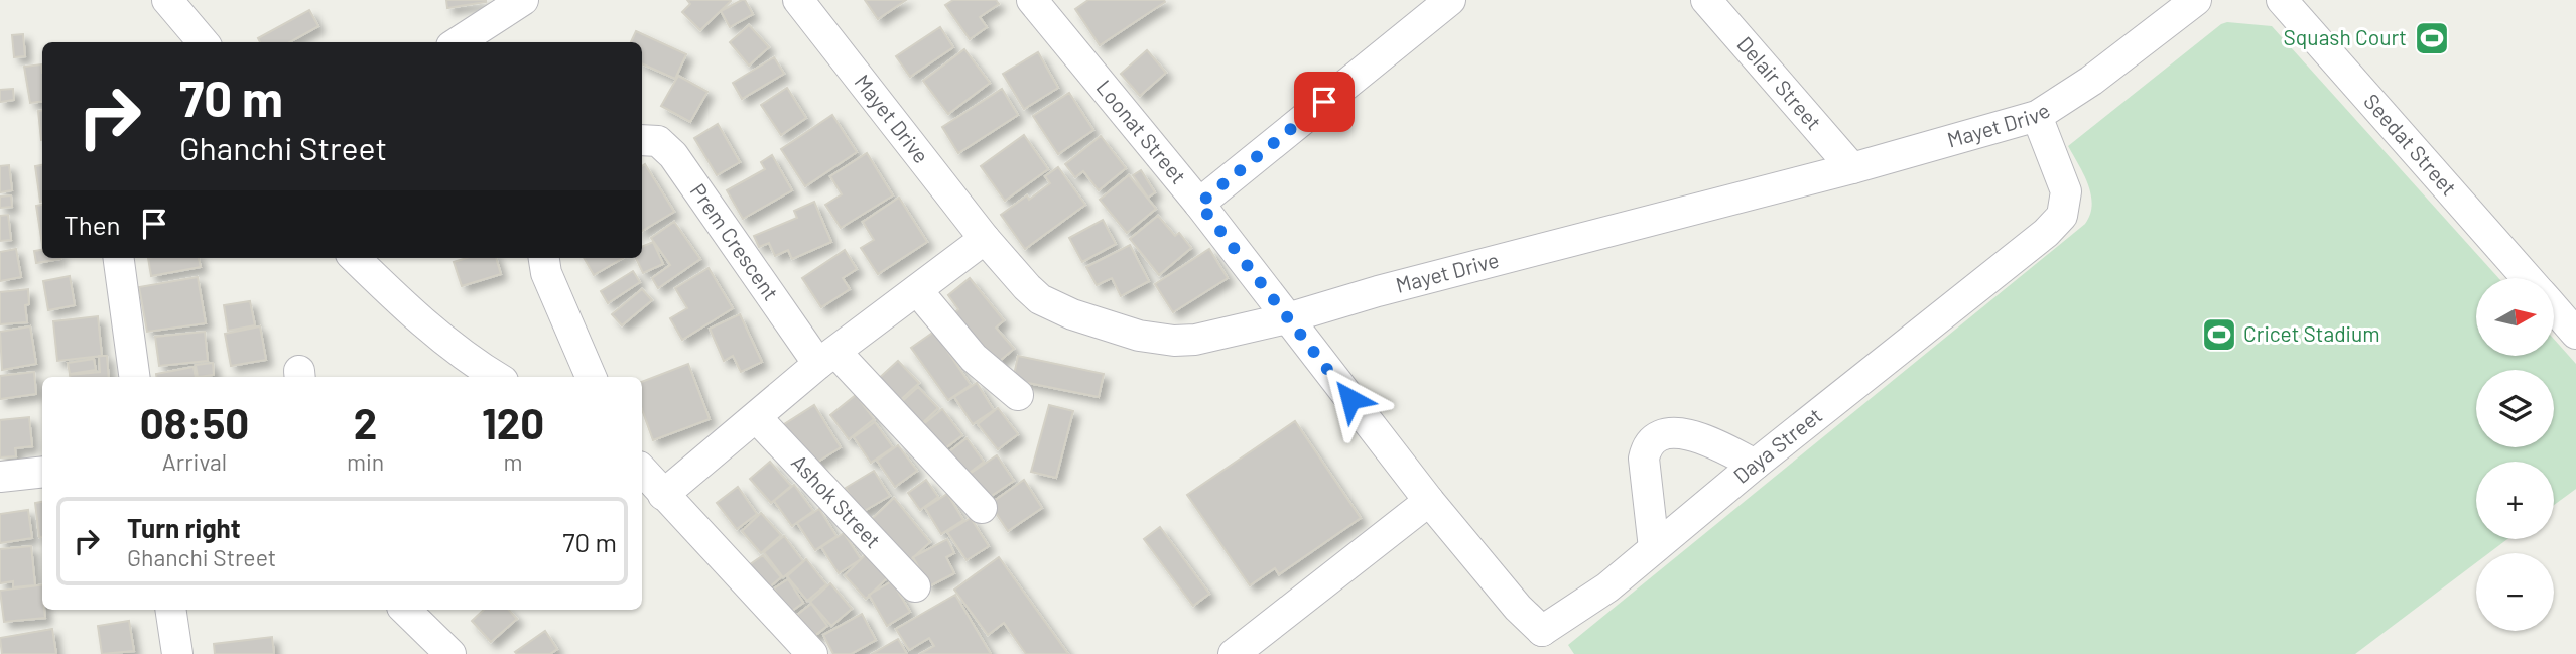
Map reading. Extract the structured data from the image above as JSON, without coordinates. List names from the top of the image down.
{
  "streets": {
    "street": [
      "Delair Street",
      "Mayet Drive",
      "Loonat Street",
      "Seedat Street",
      "Prem Crescent",
      "Daya Street",
      "Ashok Street"
    ]
  },
  "crossings": [
    ["Delair Street", "Mayet Drive"],
    ["Mayet Drive", "Loonat Street"],
    ["Mayet Drive", "Daya Street"],
    ["Loonat Street", "Daya Street"]
  ],
  "places": {
    "sports": ["Squash Court", "Cricet Stadium"]
  },
  "north": "right",
  "page": {
    "turn": ["70 m", "Ghanchi Street"],
    "then": "Then",
    "map_buttons": ["+", "−"],
    "eta": [
      "08:50",
      "Arrival",
      "2",
      "min",
      "120",
      "m"
    ],
    "list": [
      {
        "name": "Turn right",
        "note": "Ghanchi Street",
        "value": "70 m"
      }
    ]
  }
}
